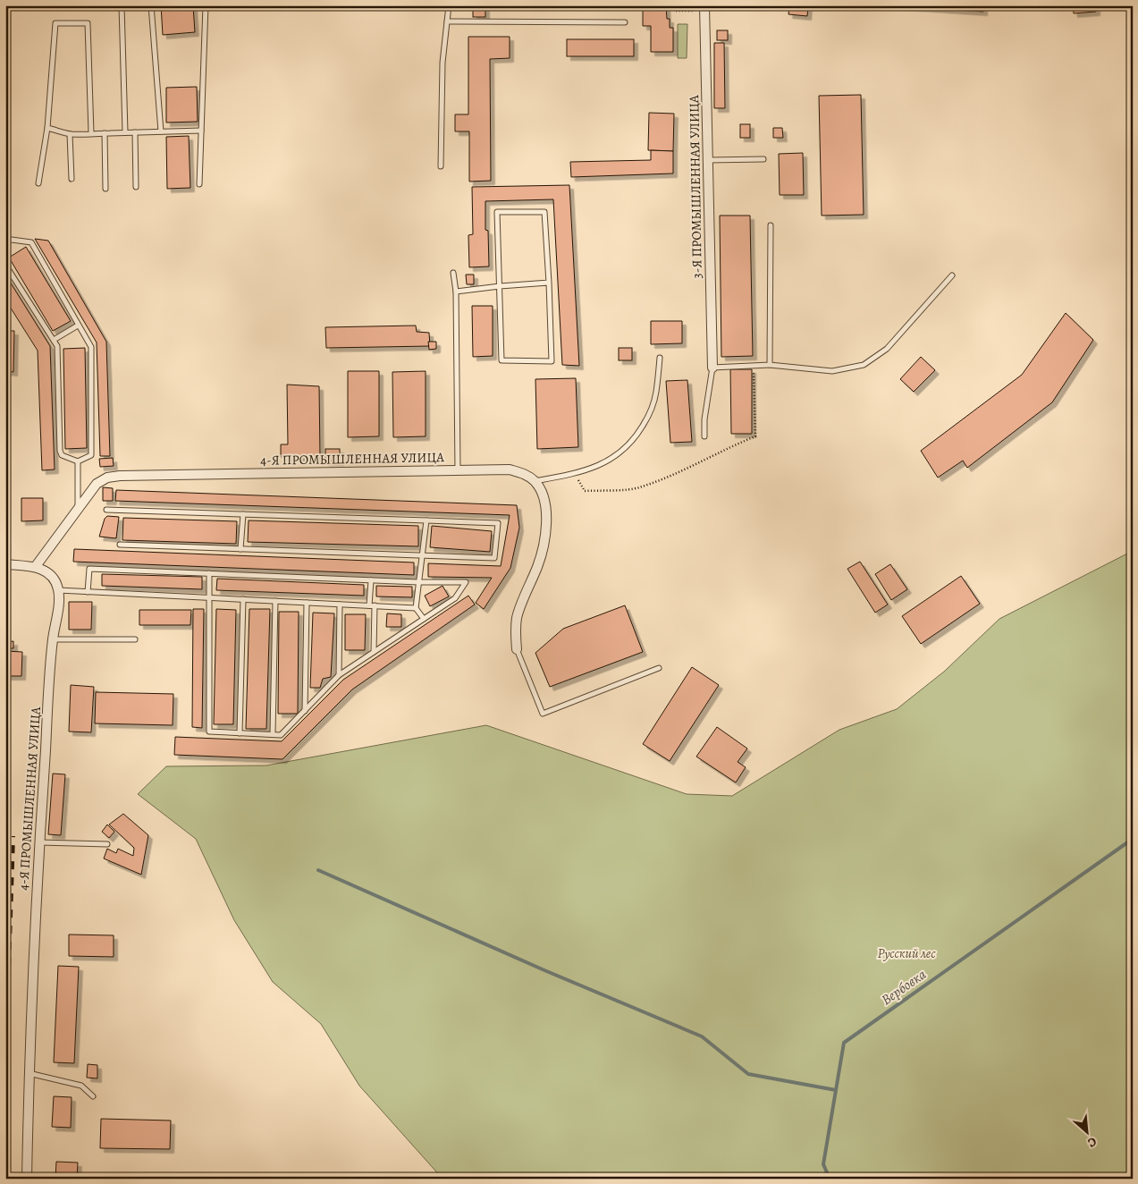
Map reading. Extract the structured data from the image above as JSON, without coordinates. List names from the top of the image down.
{
  "streets": {
    "street": ["3-Я ПРОМЫШЛЕННАЯ УЛИЦА", "4-Я ПРОМЫШЛЕННАЯ УЛИЦА"]
  },
  "water": ["Вербовка"],
  "parks": ["Русский лес"],
  "north": "bottom right"
}
